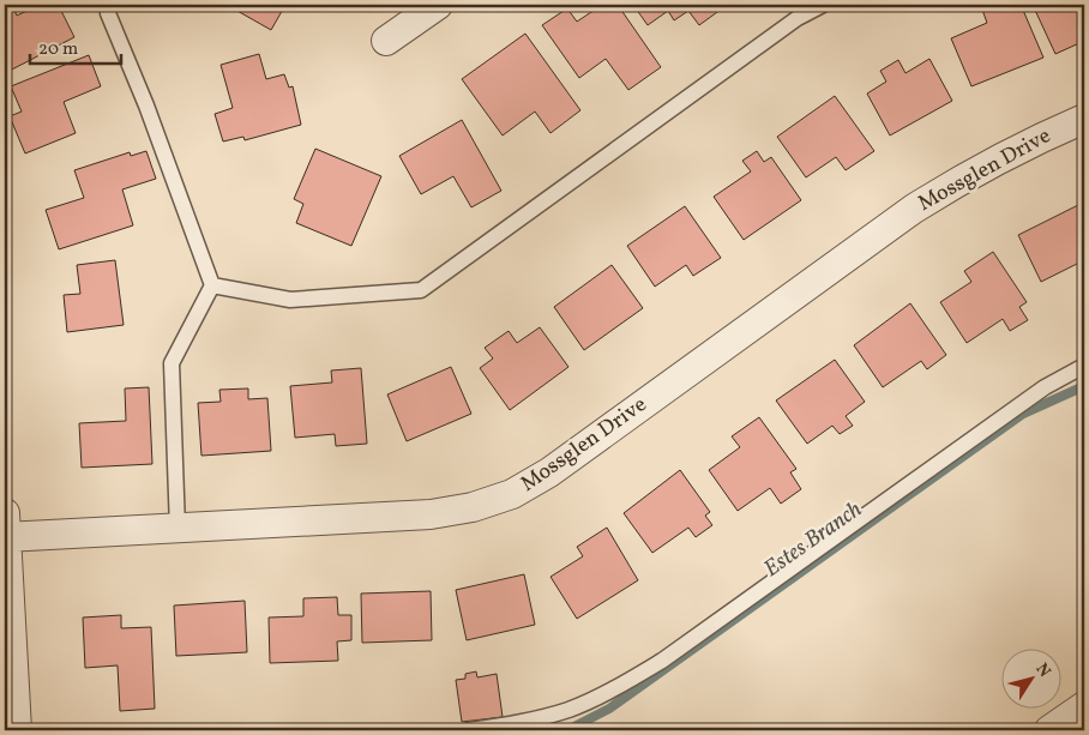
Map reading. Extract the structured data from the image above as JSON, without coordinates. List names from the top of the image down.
{
  "streets": {
    "street": ["Mossglen Drive"]
  },
  "water": ["Estes Branch"],
  "scale_bar": "20 m",
  "north": "top right"
}
